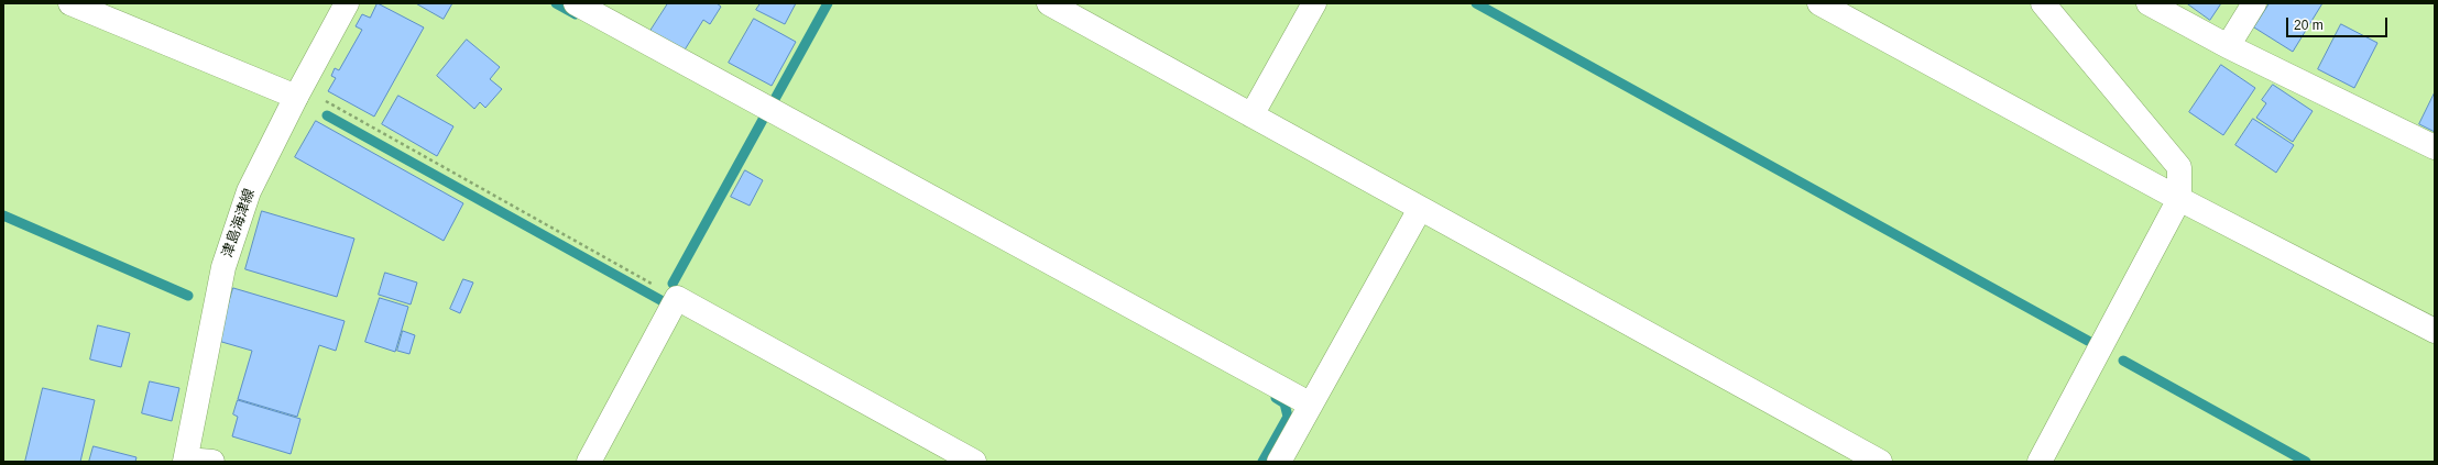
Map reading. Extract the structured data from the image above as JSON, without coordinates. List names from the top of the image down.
{
  "streets": {
    "street": ["津島海津線"]
  },
  "scale_bar": "20 m"
}
